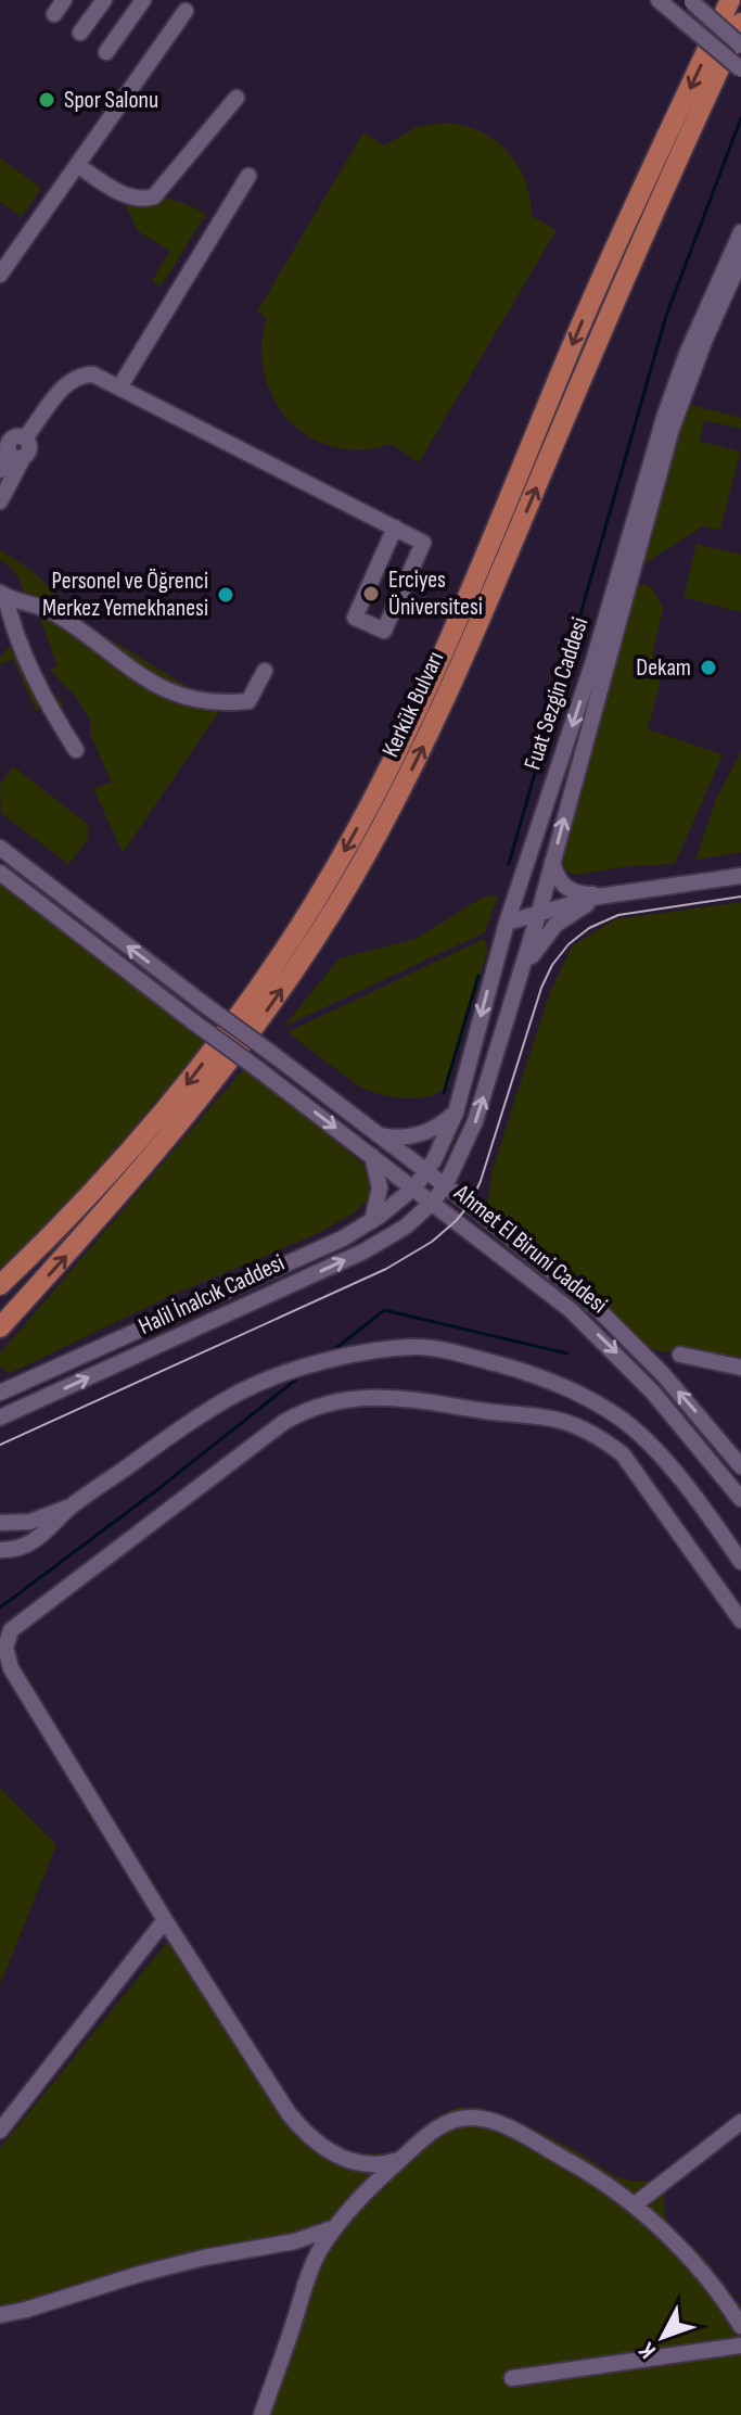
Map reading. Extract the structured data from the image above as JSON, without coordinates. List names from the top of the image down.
{
  "streets": {
    "main road": ["Kerkük Bulvarı"],
    "street": ["Fuat Sezgin Caddesi", "Ahmet El Biruni Caddesi", "Halil İnalcık Caddesi"]
  },
  "crossings": [
    ["Fuat Sezgin Caddesi", "Ahmet El Biruni Caddesi"],
    ["Fuat Sezgin Caddesi", "Halil İnalcık Caddesi"],
    ["Ahmet El Biruni Caddesi", "Halil İnalcık Caddesi"]
  ],
  "places": [
    "Spor Salonu",
    "Erciyes Üniversitesi",
    "Personel ve Öğrenci Merkez Yemekhanesi",
    "Dekam"
  ],
  "north": "bottom left"
}
